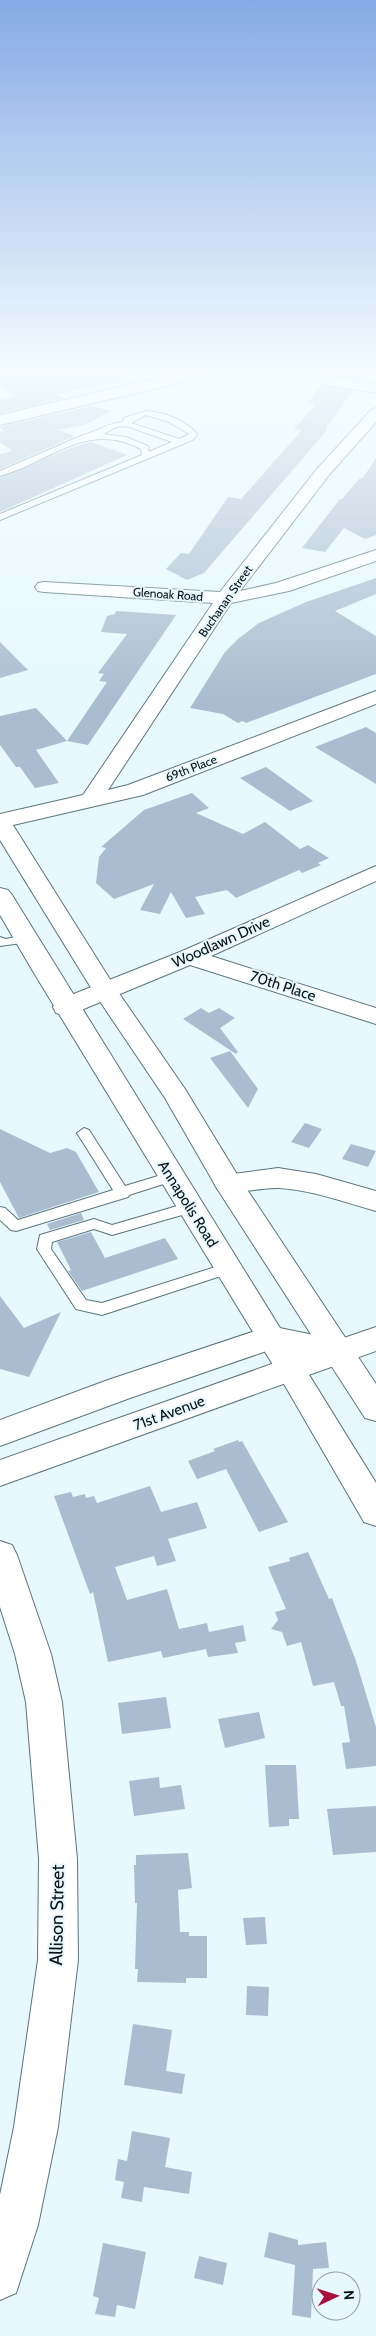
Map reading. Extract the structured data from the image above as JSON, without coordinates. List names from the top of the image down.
{
  "streets": {
    "street": [
      "Glenoak Road",
      "Buchanan Street",
      "69th Place",
      "Woodlawn Drive",
      "70th Place",
      "Annapolis Road",
      "71st Avenue",
      "Allison Street"
    ]
  },
  "crossings": [
    ["Glenoak Road", "Buchanan Street"],
    ["Buchanan Street", "69th Place"],
    ["Woodlawn Drive", "70th Place"],
    ["Woodlawn Drive", "Annapolis Road"],
    ["Annapolis Road", "71st Avenue"]
  ],
  "north": "right"
}
